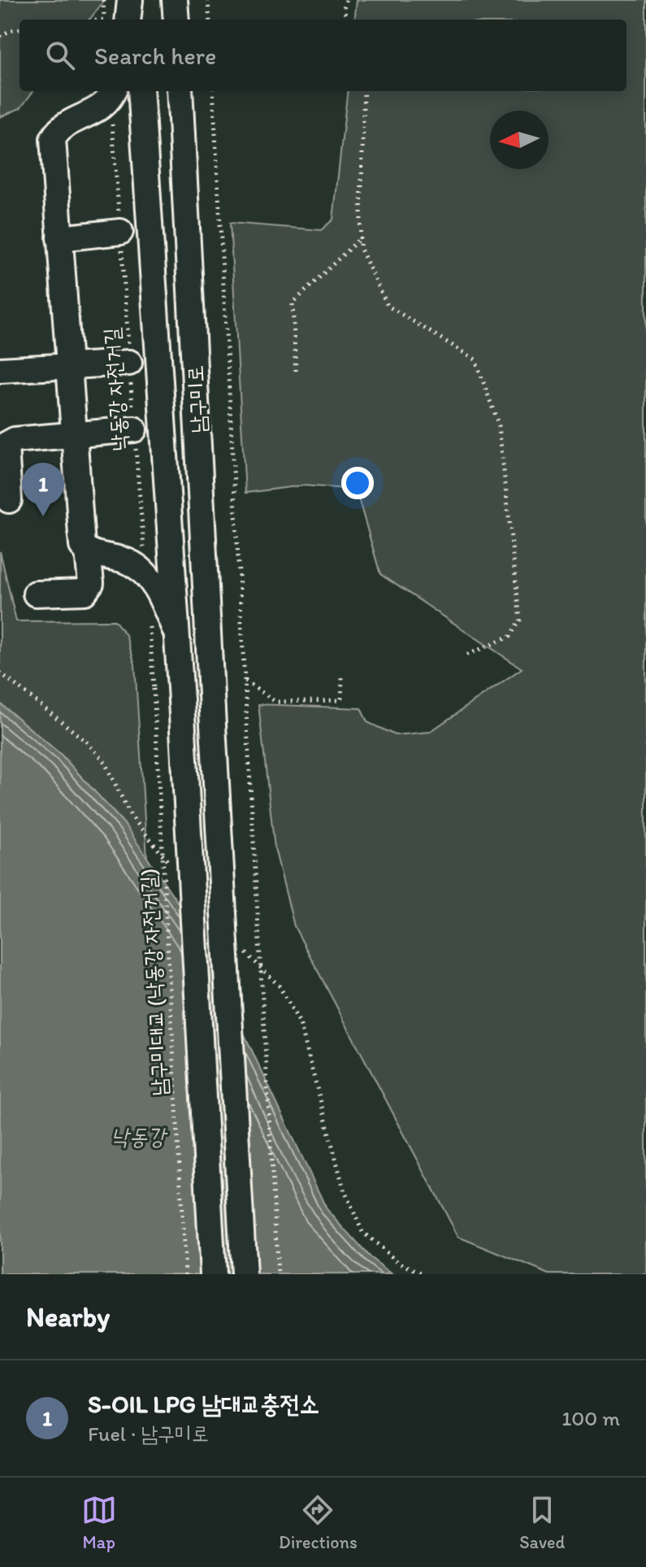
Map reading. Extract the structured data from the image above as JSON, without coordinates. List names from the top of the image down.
{
  "streets": {
    "street": ["남구미로"],
    "path": ["낙동강 자전거길", "남구미대교 (낙동강 자전거길)"]
  },
  "water": ["낙동강"],
  "north": "left",
  "page": {
    "search": "Search here",
    "pins": "1",
    "heading": "Nearby",
    "list": [
      {
        "mark": "1",
        "name": "S-OIL LPG 남대교충전소",
        "note": "Fuel · 남구미로",
        "value": "100 m"
      }
    ],
    "nav": ["Map", "Directions", "Saved"]
  }
}
